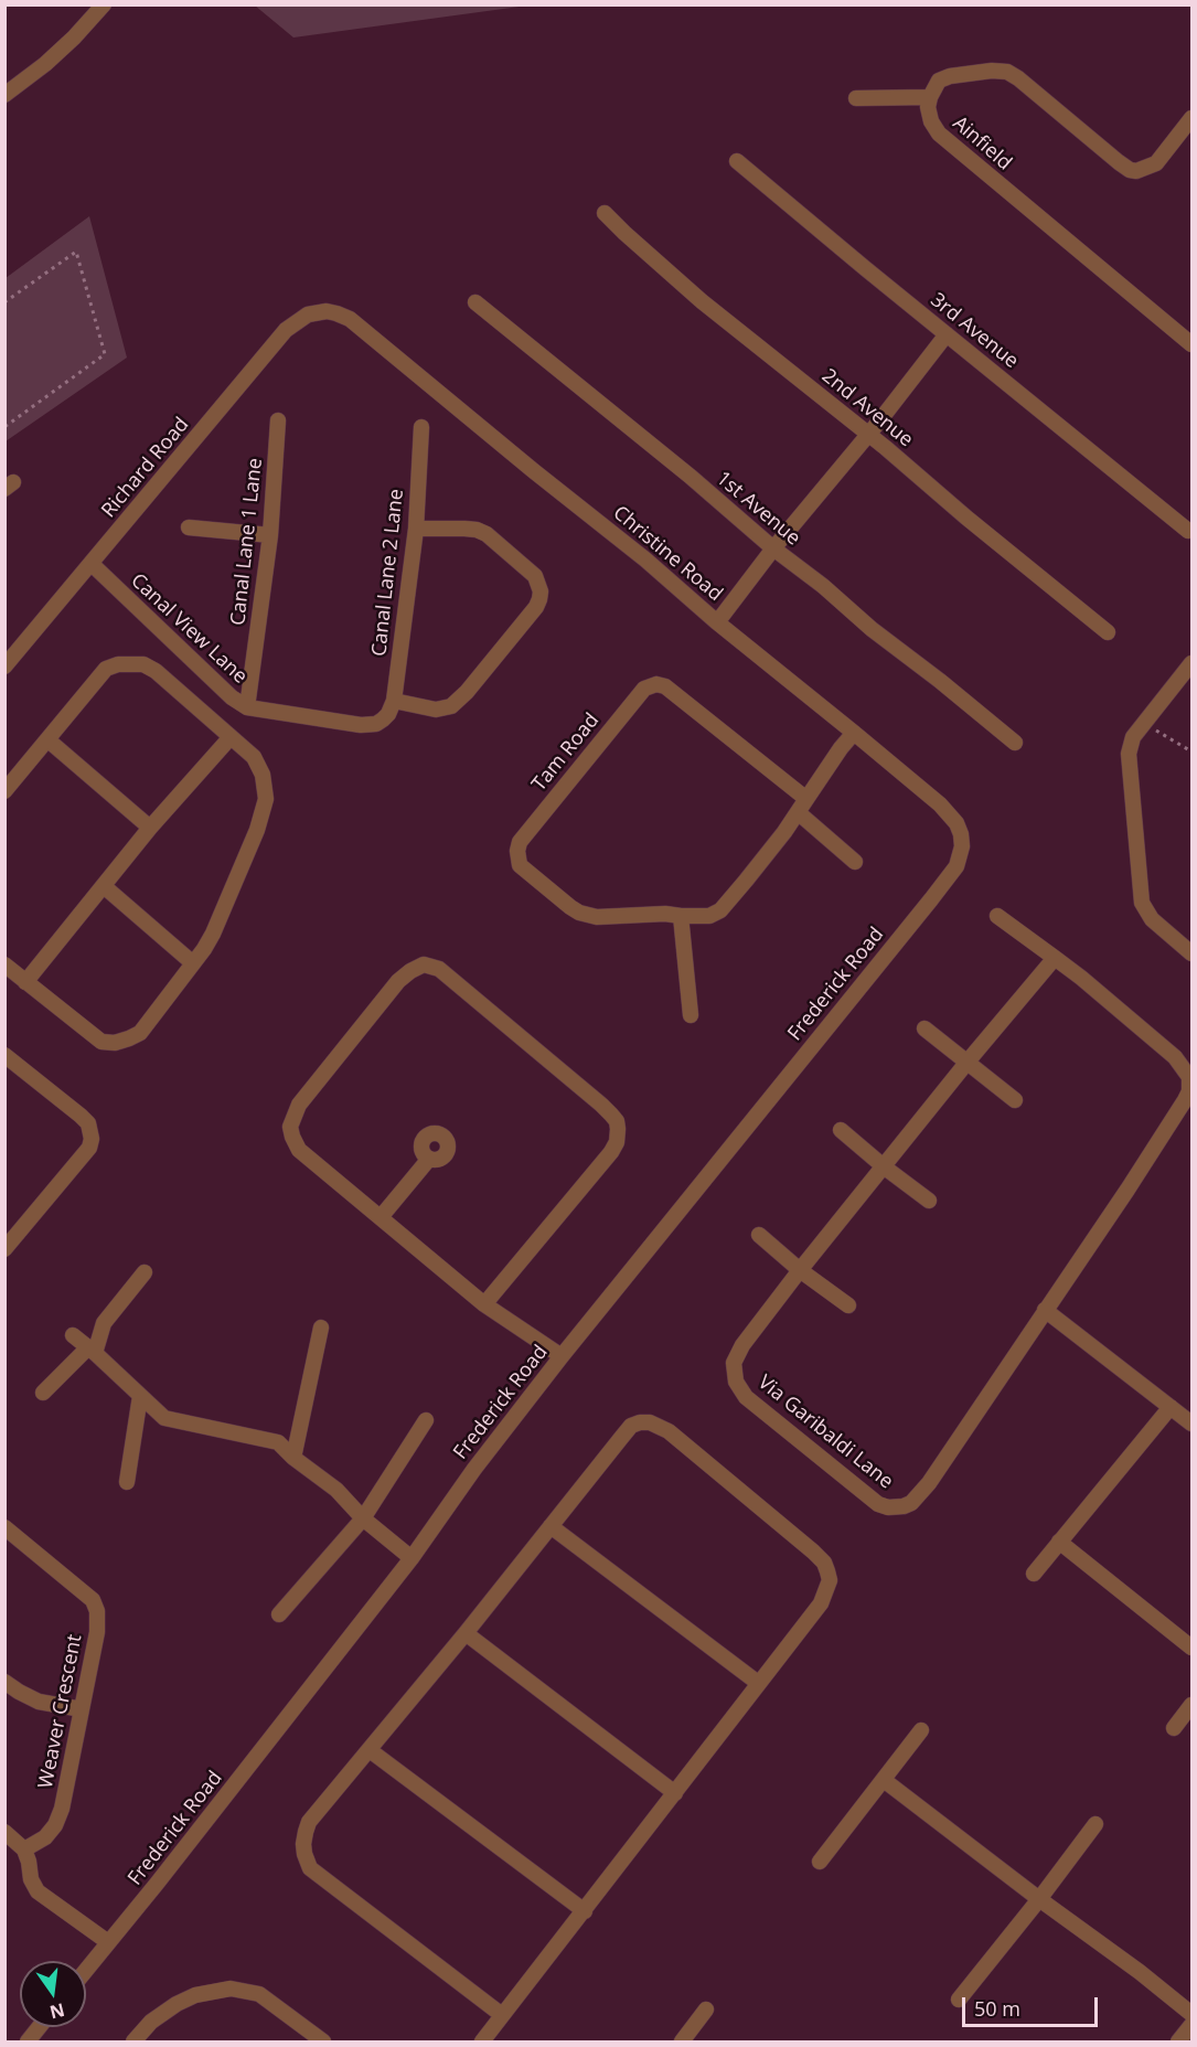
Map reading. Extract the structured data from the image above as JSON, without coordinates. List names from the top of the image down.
{
  "streets": {
    "street": [
      "Ainfield",
      "3rd Avenue",
      "2nd Avenue",
      "Richard Road",
      "1st Avenue",
      "Canal Lane 1 Lane",
      "Christine Road",
      "Canal Lane 2 Lane",
      "Canal View Lane",
      "Tam Road",
      "Frederick Road",
      "Via Garibaldi Lane",
      "Weaver Crescent"
    ]
  },
  "crossings": [
    ["Richard Road", "Christine Road"],
    ["Richard Road", "Canal View Lane"],
    ["Canal Lane 1 Lane", "Canal View Lane"],
    ["Christine Road", "Tam Road"],
    ["Christine Road", "Frederick Road"],
    ["Canal Lane 2 Lane", "Canal View Lane"]
  ],
  "scale_bar": "50 m",
  "north": "bottom"
}
